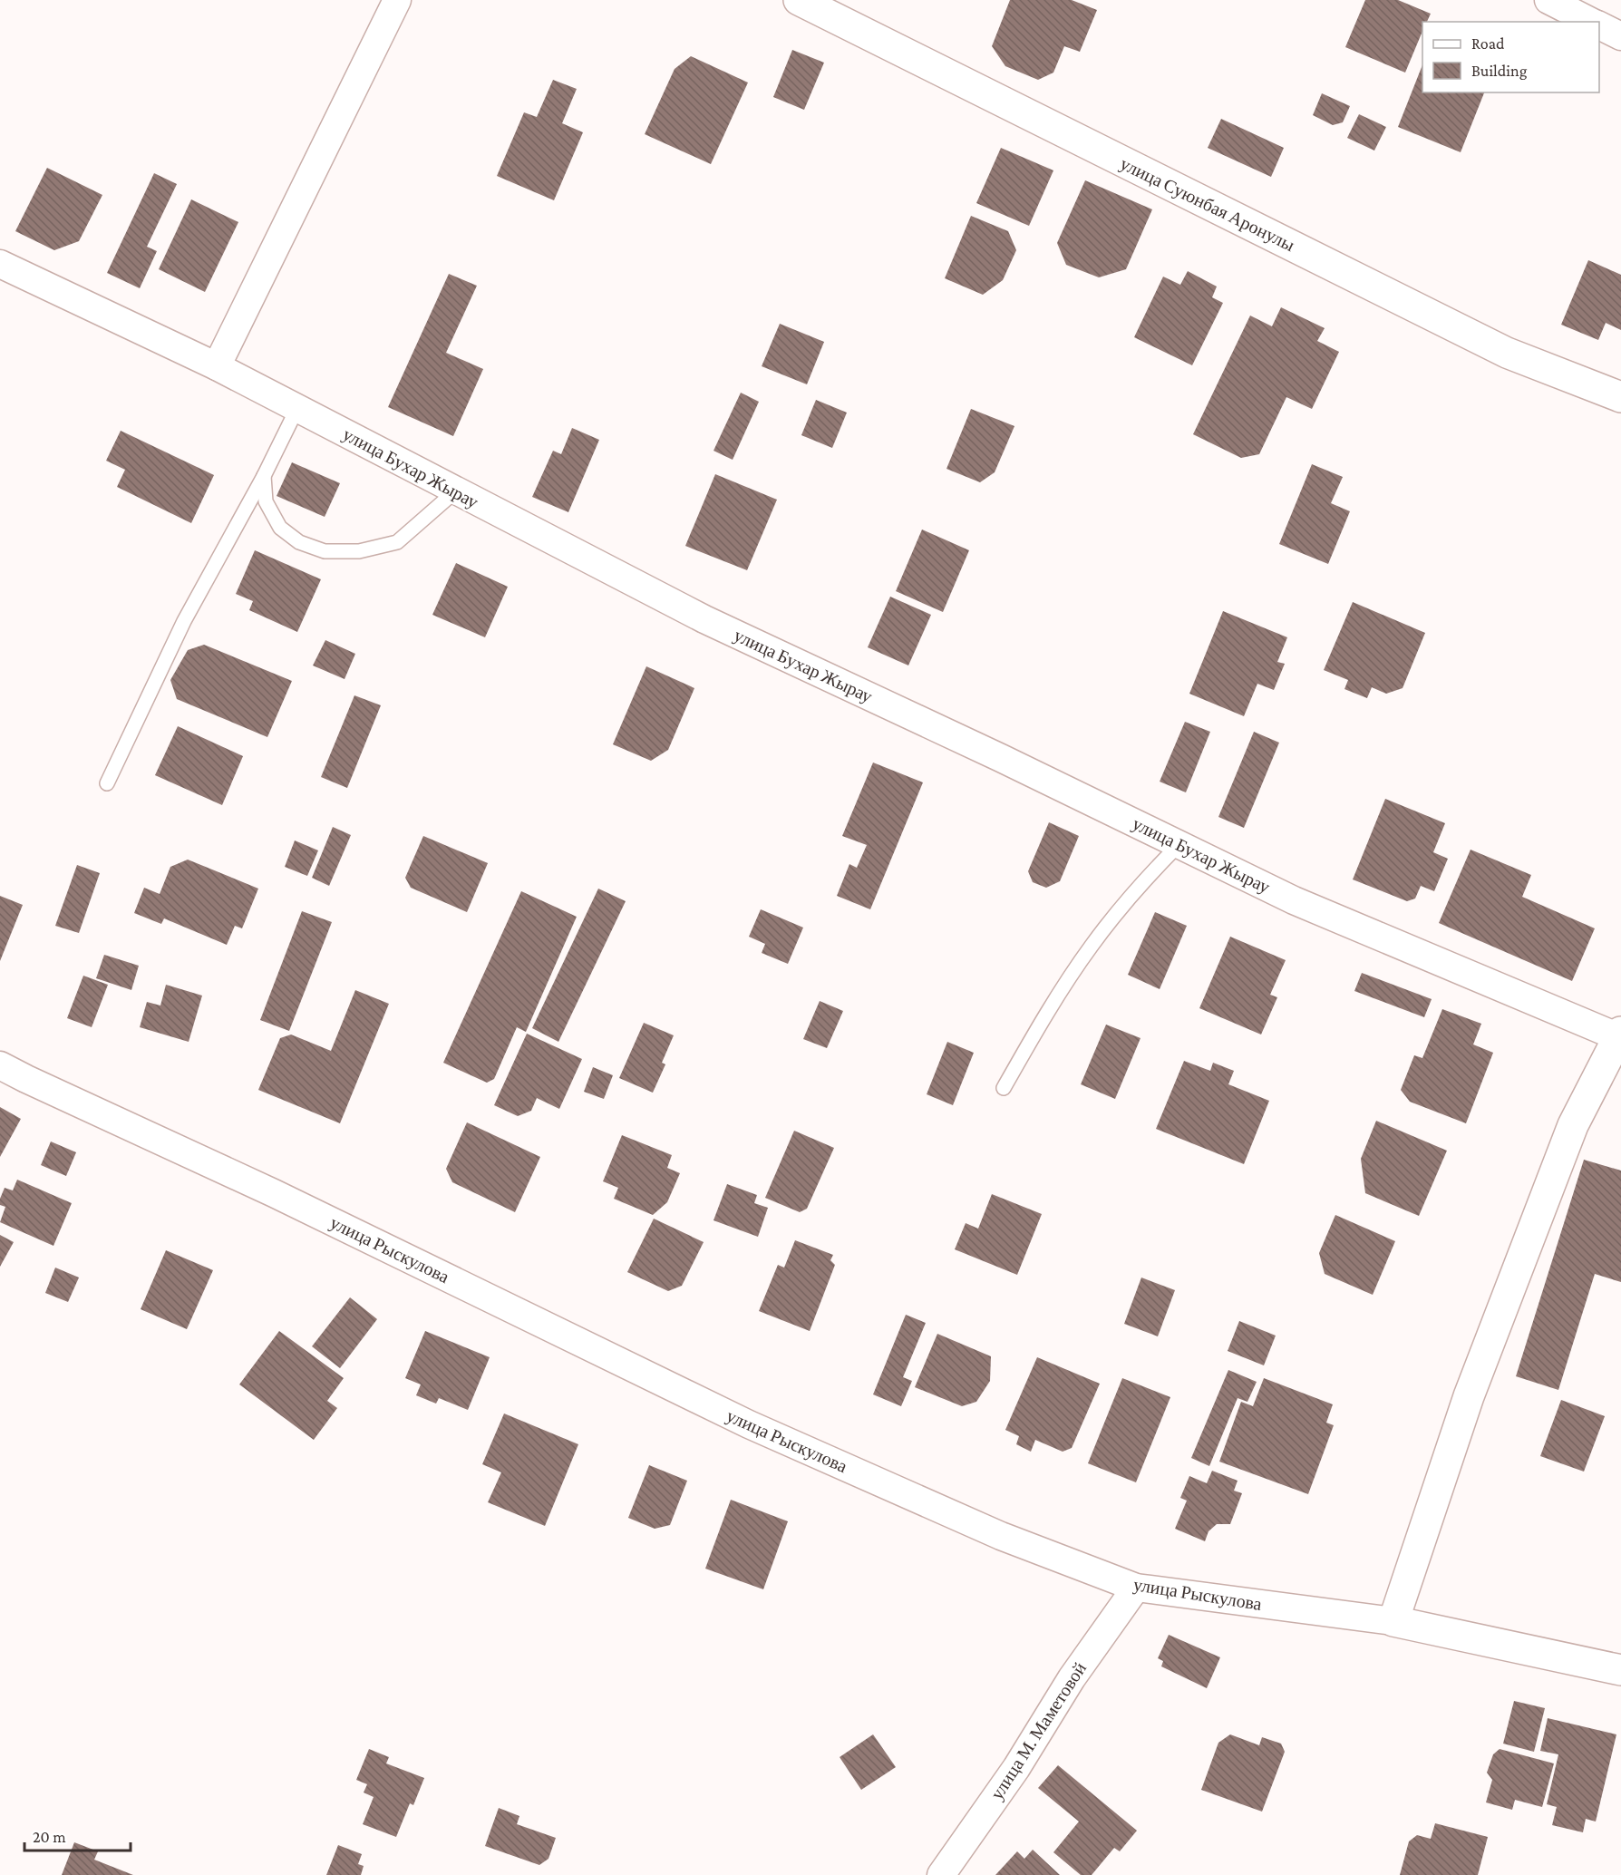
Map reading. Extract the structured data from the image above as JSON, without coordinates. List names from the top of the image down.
{
  "streets": {
    "street": [
      "улица Суюнбая Аронулы",
      "улица Бухар Жырау",
      "улица Рыскулова",
      "улица М. Маметовой"
    ]
  },
  "crossings": [
    ["улица Рыскулова", "улица М. Маметовой"]
  ],
  "legend": ["Road", "Building"],
  "scale_bar": "20 m"
}
